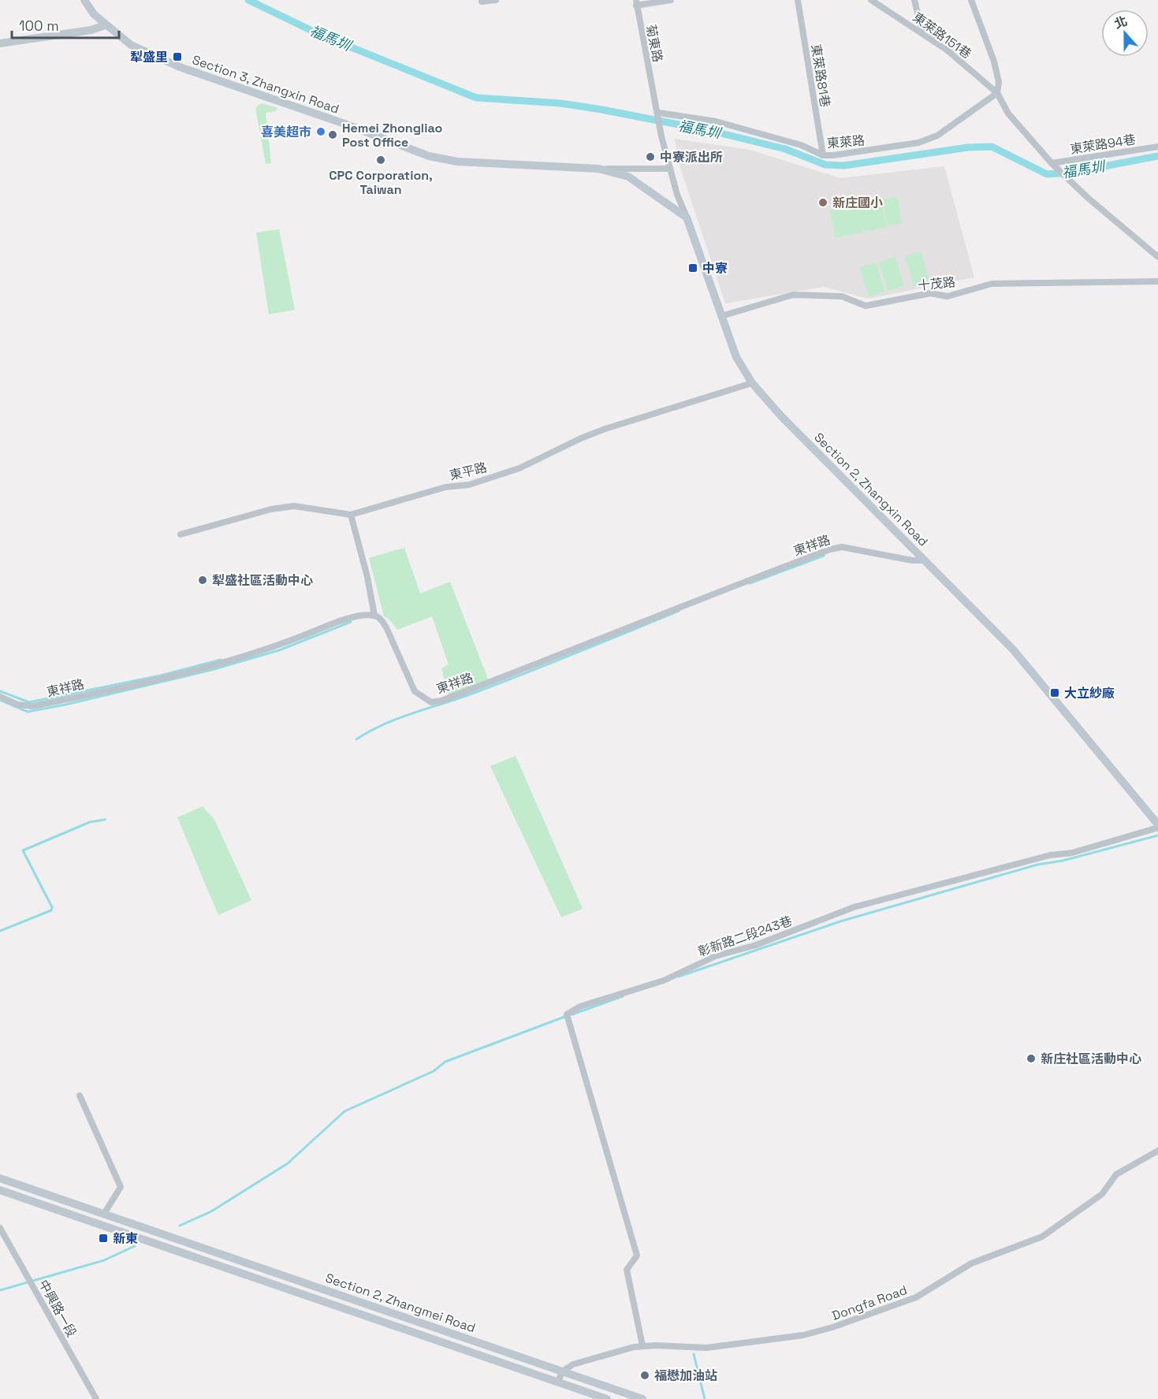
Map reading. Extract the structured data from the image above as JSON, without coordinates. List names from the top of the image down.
{
  "streets": {
    "street": [
      "東萊路151巷",
      "菊東路",
      "東萊路81巷",
      "Section 3, Zhangxin Road",
      "東萊路",
      "東萊路94巷",
      "十茂路",
      "東平路",
      "Section 2, Zhangxin Road",
      "東祥路",
      "彰新路二段243巷",
      "Section 2, Zhangmei Road",
      "Dongfa Road",
      "中興路一段"
    ]
  },
  "crossings": [
    ["東萊路151巷", "東萊路"],
    ["菊東路", "東萊路"],
    ["東萊路81巷", "東萊路"],
    ["十茂路", "Section 2, Zhangxin Road"],
    ["東平路", "Section 2, Zhangxin Road"],
    ["Section 2, Zhangxin Road", "東祥路"],
    ["Section 2, Zhangxin Road", "彰新路二段243巷"],
    ["彰新路二段243巷", "Dongfa Road"],
    ["Section 2, Zhangmei Road", "Dongfa Road"]
  ],
  "water": ["福馬圳"],
  "places": {
    "transit": [
      "犁盛里",
      "中寮",
      "大立紗廠",
      "新東"
    ],
    "other": [
      "喜美超市",
      "Hemei Zhongliao Post Office",
      "中寮派出所",
      "CPC Corporation, Taiwan",
      "新庄國小",
      "犁盛社區活動中心",
      "新庄社區活動中心",
      "福懋加油站"
    ]
  },
  "scale_bar": "100 m",
  "north": "top"
}
